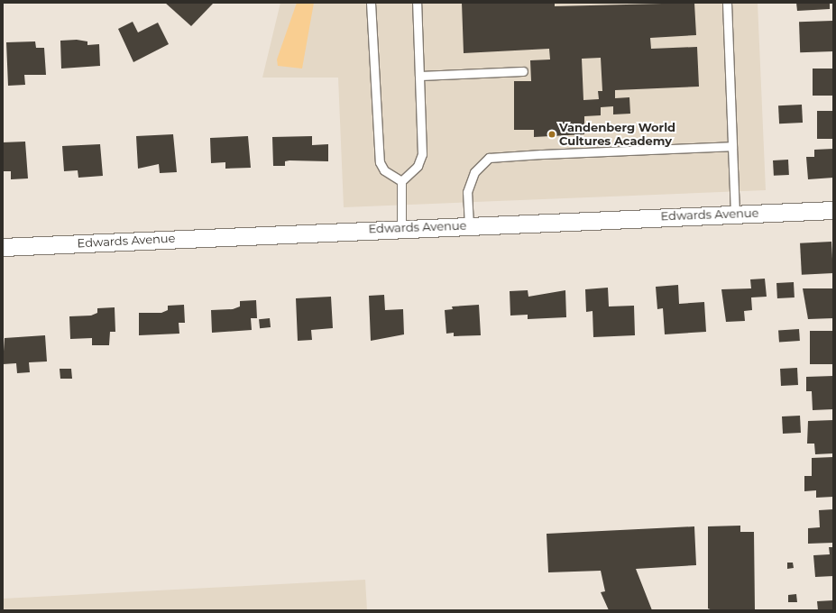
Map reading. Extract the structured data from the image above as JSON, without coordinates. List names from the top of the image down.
{
  "streets": {
    "street": ["Edwards Avenue"]
  },
  "places": ["Vandenberg World Cultures Academy"]
}
